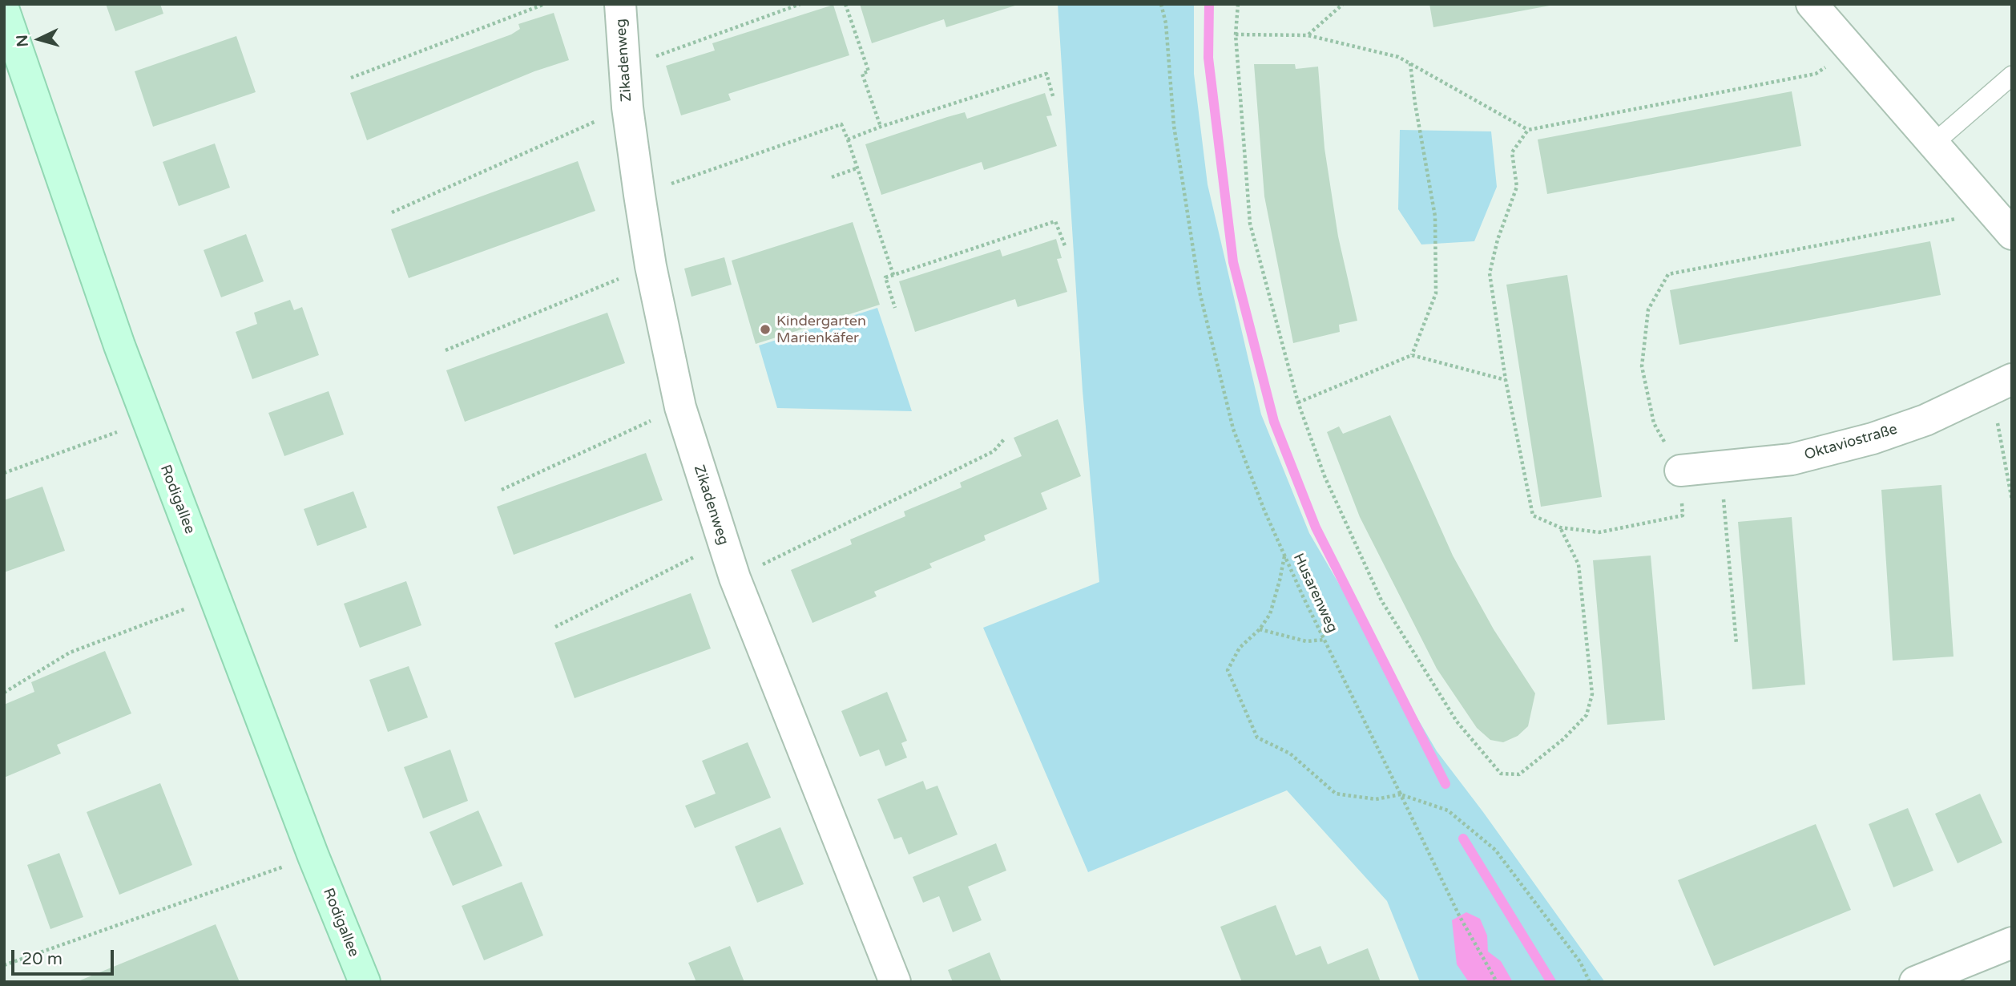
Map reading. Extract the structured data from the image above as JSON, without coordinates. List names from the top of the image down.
{
  "streets": {
    "main road": ["Rodigallee"],
    "street": ["Zikadenweg", "Oktaviostraße"],
    "path": ["Husarenweg"]
  },
  "places": ["Kindergarten Marienkäfer"],
  "scale_bar": "20 m",
  "north": "left"
}
